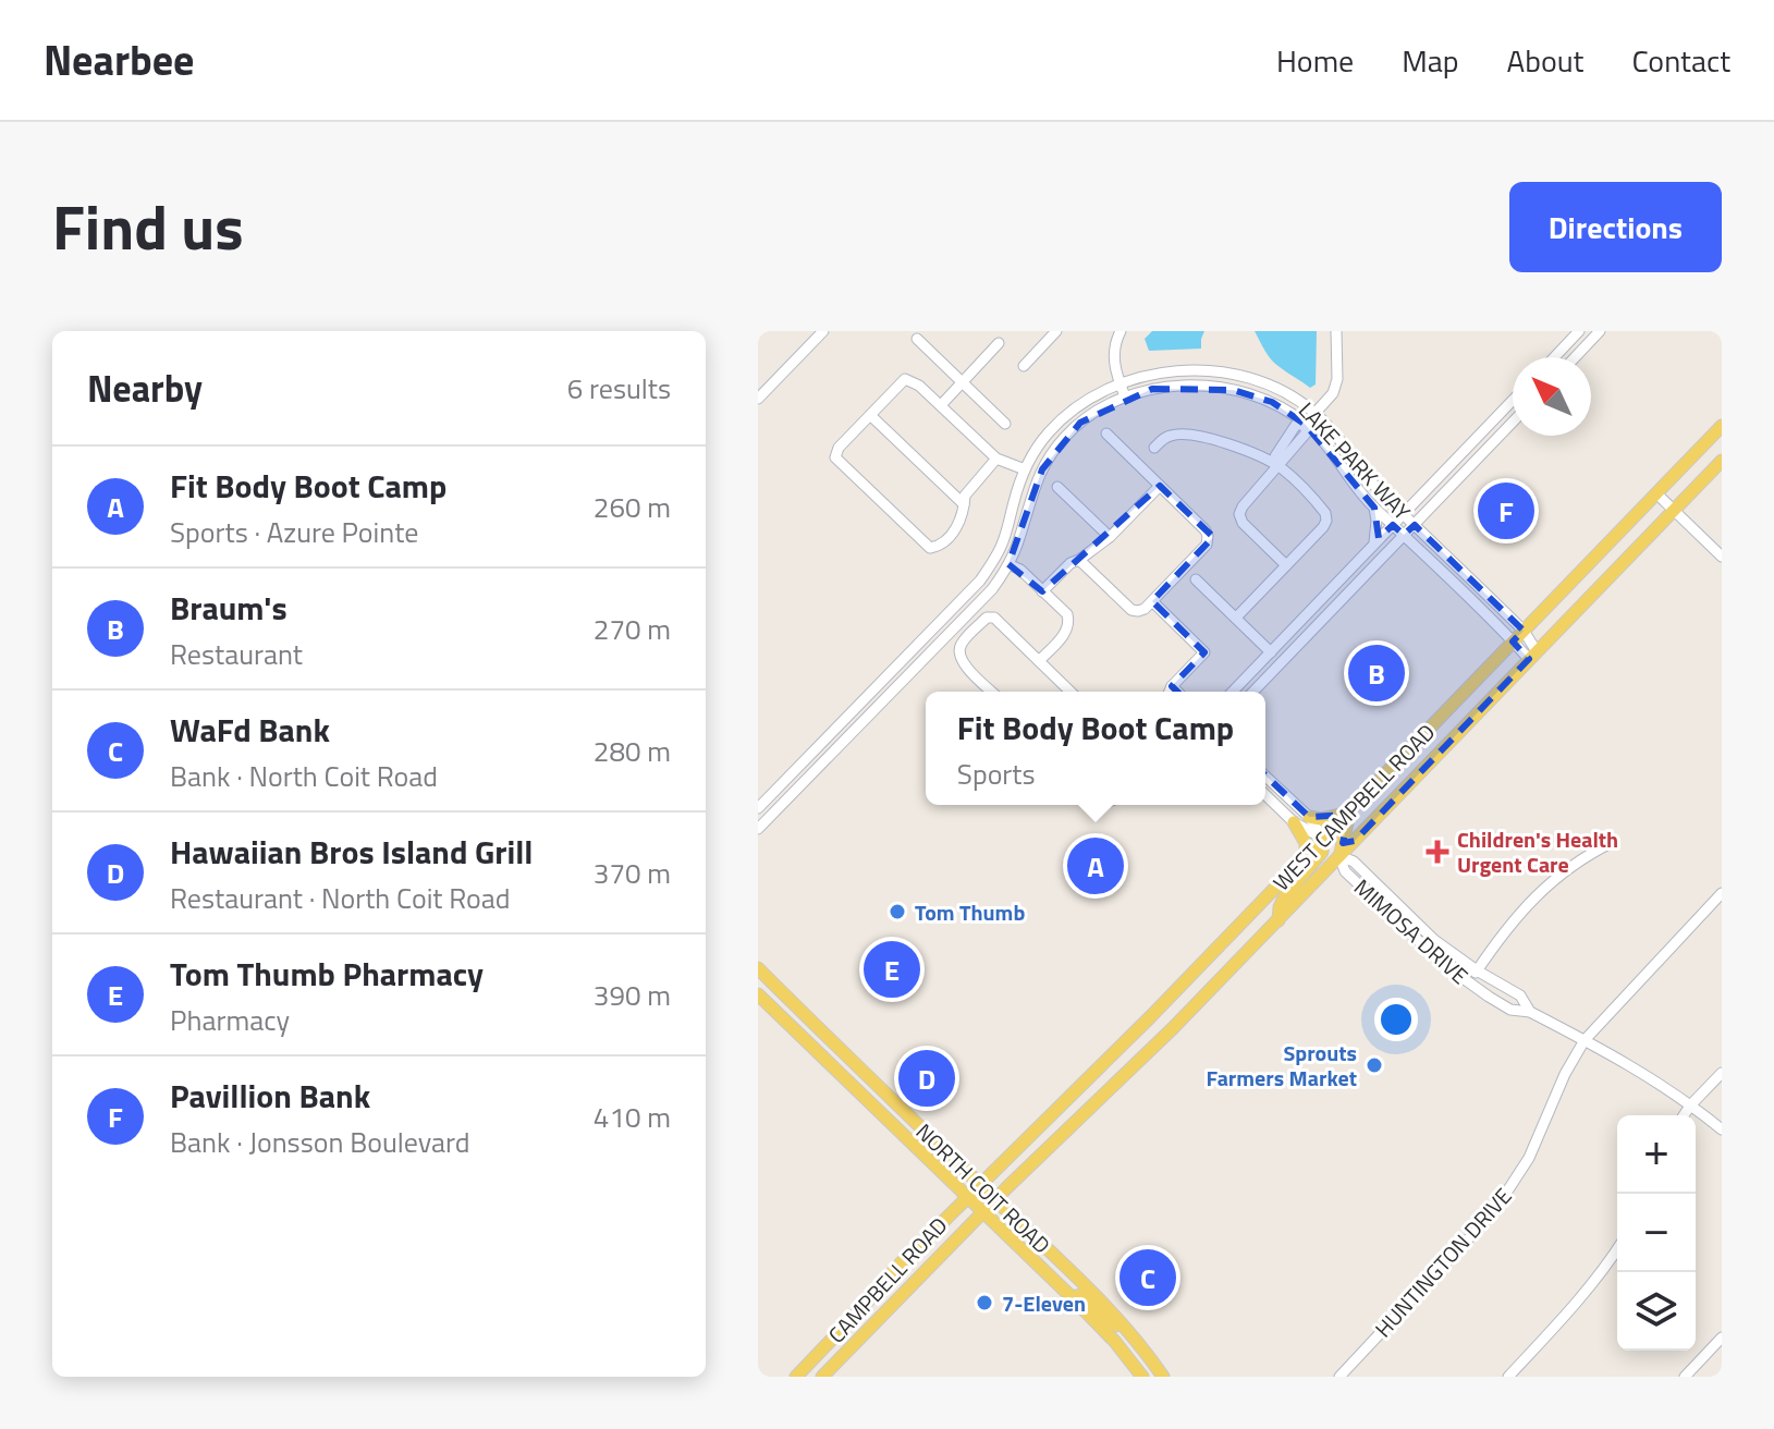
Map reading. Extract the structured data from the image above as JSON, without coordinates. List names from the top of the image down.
{
  "streets": {
    "main road": ["WEST CAMPBELL ROAD", "NORTH COIT ROAD", "CAMPBELL ROAD"],
    "street": ["LAKE PARK WAY", "MIMOSA DRIVE", "HUNTINGTON DRIVE"]
  },
  "crossings": [
    ["LAKE PARK WAY", "WEST CAMPBELL ROAD"],
    ["WEST CAMPBELL ROAD", "MIMOSA DRIVE"],
    ["WEST CAMPBELL ROAD", "NORTH COIT ROAD"],
    ["WEST CAMPBELL ROAD", "CAMPBELL ROAD"],
    ["MIMOSA DRIVE", "HUNTINGTON DRIVE"],
    ["NORTH COIT ROAD", "CAMPBELL ROAD"]
  ],
  "places": {
    "health": ["Children's Health Urgent Care"],
    "other": ["Tom Thumb", "Sprouts Farmers Market", "7-Eleven"]
  },
  "north": "top left",
  "page": {
    "header": "Nearbee",
    "nav": [
      "Home",
      "Map",
      "About",
      "Contact"
    ],
    "title": "Find us",
    "buttons": "Directions",
    "heading": ["Nearby", "6 results"],
    "list": [
      {
        "mark": "A",
        "name": "Fit Body Boot Camp",
        "note": "Sports · Azure Pointe",
        "value": "260 m"
      },
      {
        "mark": "B",
        "name": "Braum's",
        "note": "Restaurant",
        "value": "270 m"
      },
      {
        "mark": "C",
        "name": "WaFd Bank",
        "note": "Bank · North Coit Road",
        "value": "280 m"
      },
      {
        "mark": "D",
        "name": "Hawaiian Bros Island Grill",
        "note": "Restaurant · North Coit Road",
        "value": "370 m"
      },
      {
        "mark": "E",
        "name": "Tom Thumb Pharmacy",
        "note": "Pharmacy",
        "value": "390 m"
      },
      {
        "mark": "F",
        "name": "Pavillion Bank",
        "note": "Bank · Jonsson Boulevard",
        "value": "410 m"
      }
    ],
    "pins": [
      "F",
      "B",
      "A",
      "E",
      "D",
      "C"
    ],
    "popup": ["Fit Body Boot Camp", "Sports"],
    "map_buttons": ["+", "−"]
  }
}
